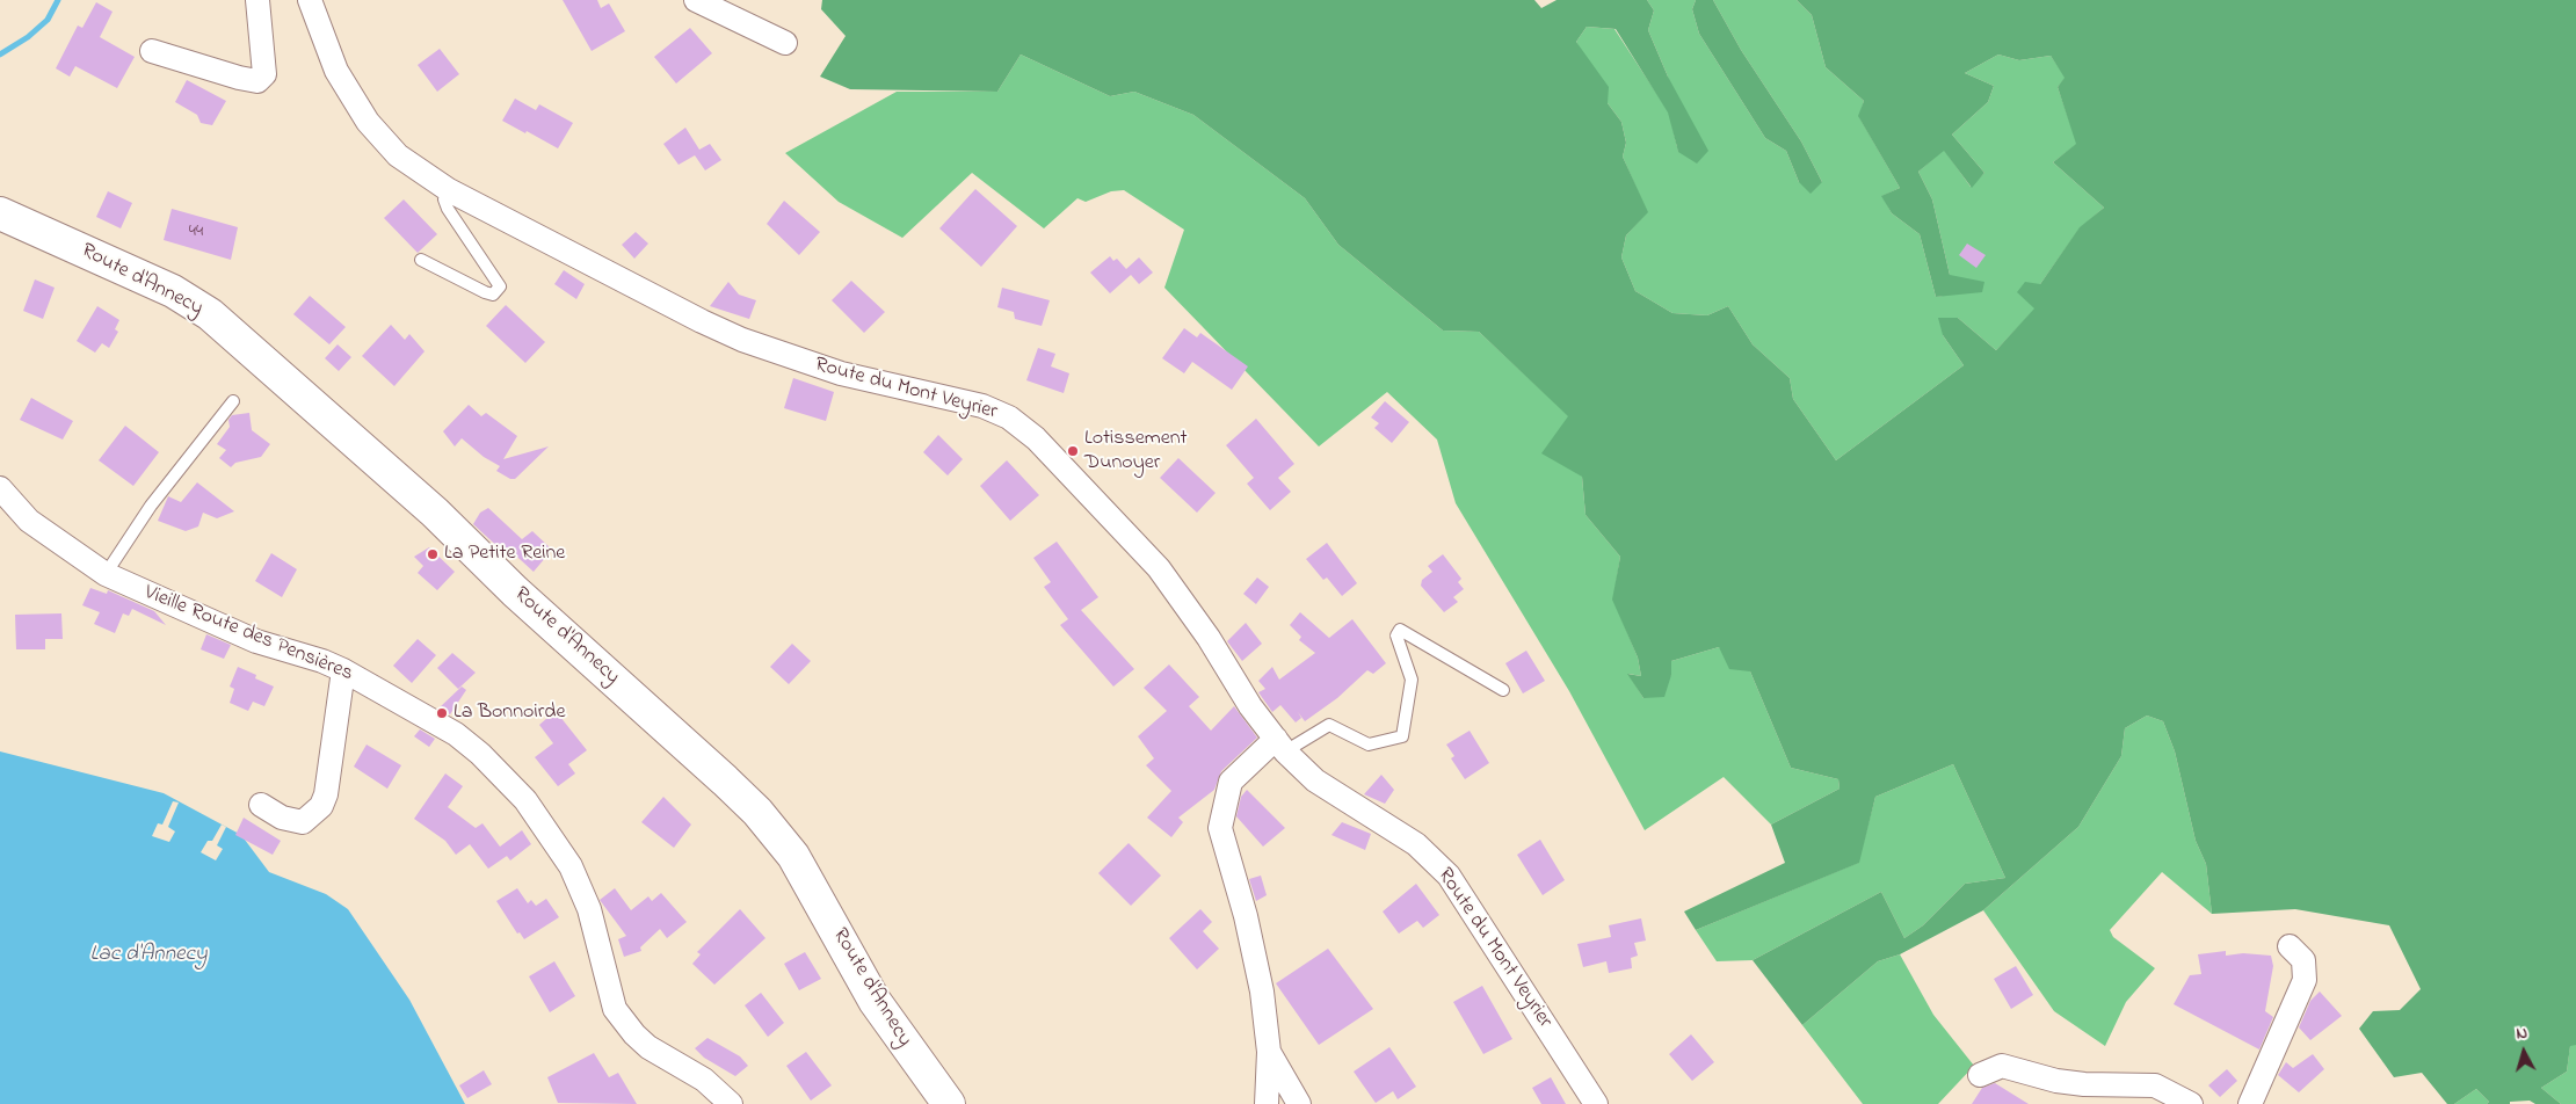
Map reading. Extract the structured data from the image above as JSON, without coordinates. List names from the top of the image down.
{
  "streets": {
    "main road": ["Route d'Annecy"],
    "street": ["Route du Mont Veyrier", "Vieille Route des Pensières"]
  },
  "water": ["Lac d'Annecy"],
  "places": ["Lotissement Dunoyer", "La Petite Reine", "La Bonnoirde"],
  "house_numbers": ["44"],
  "north": "top"
}
